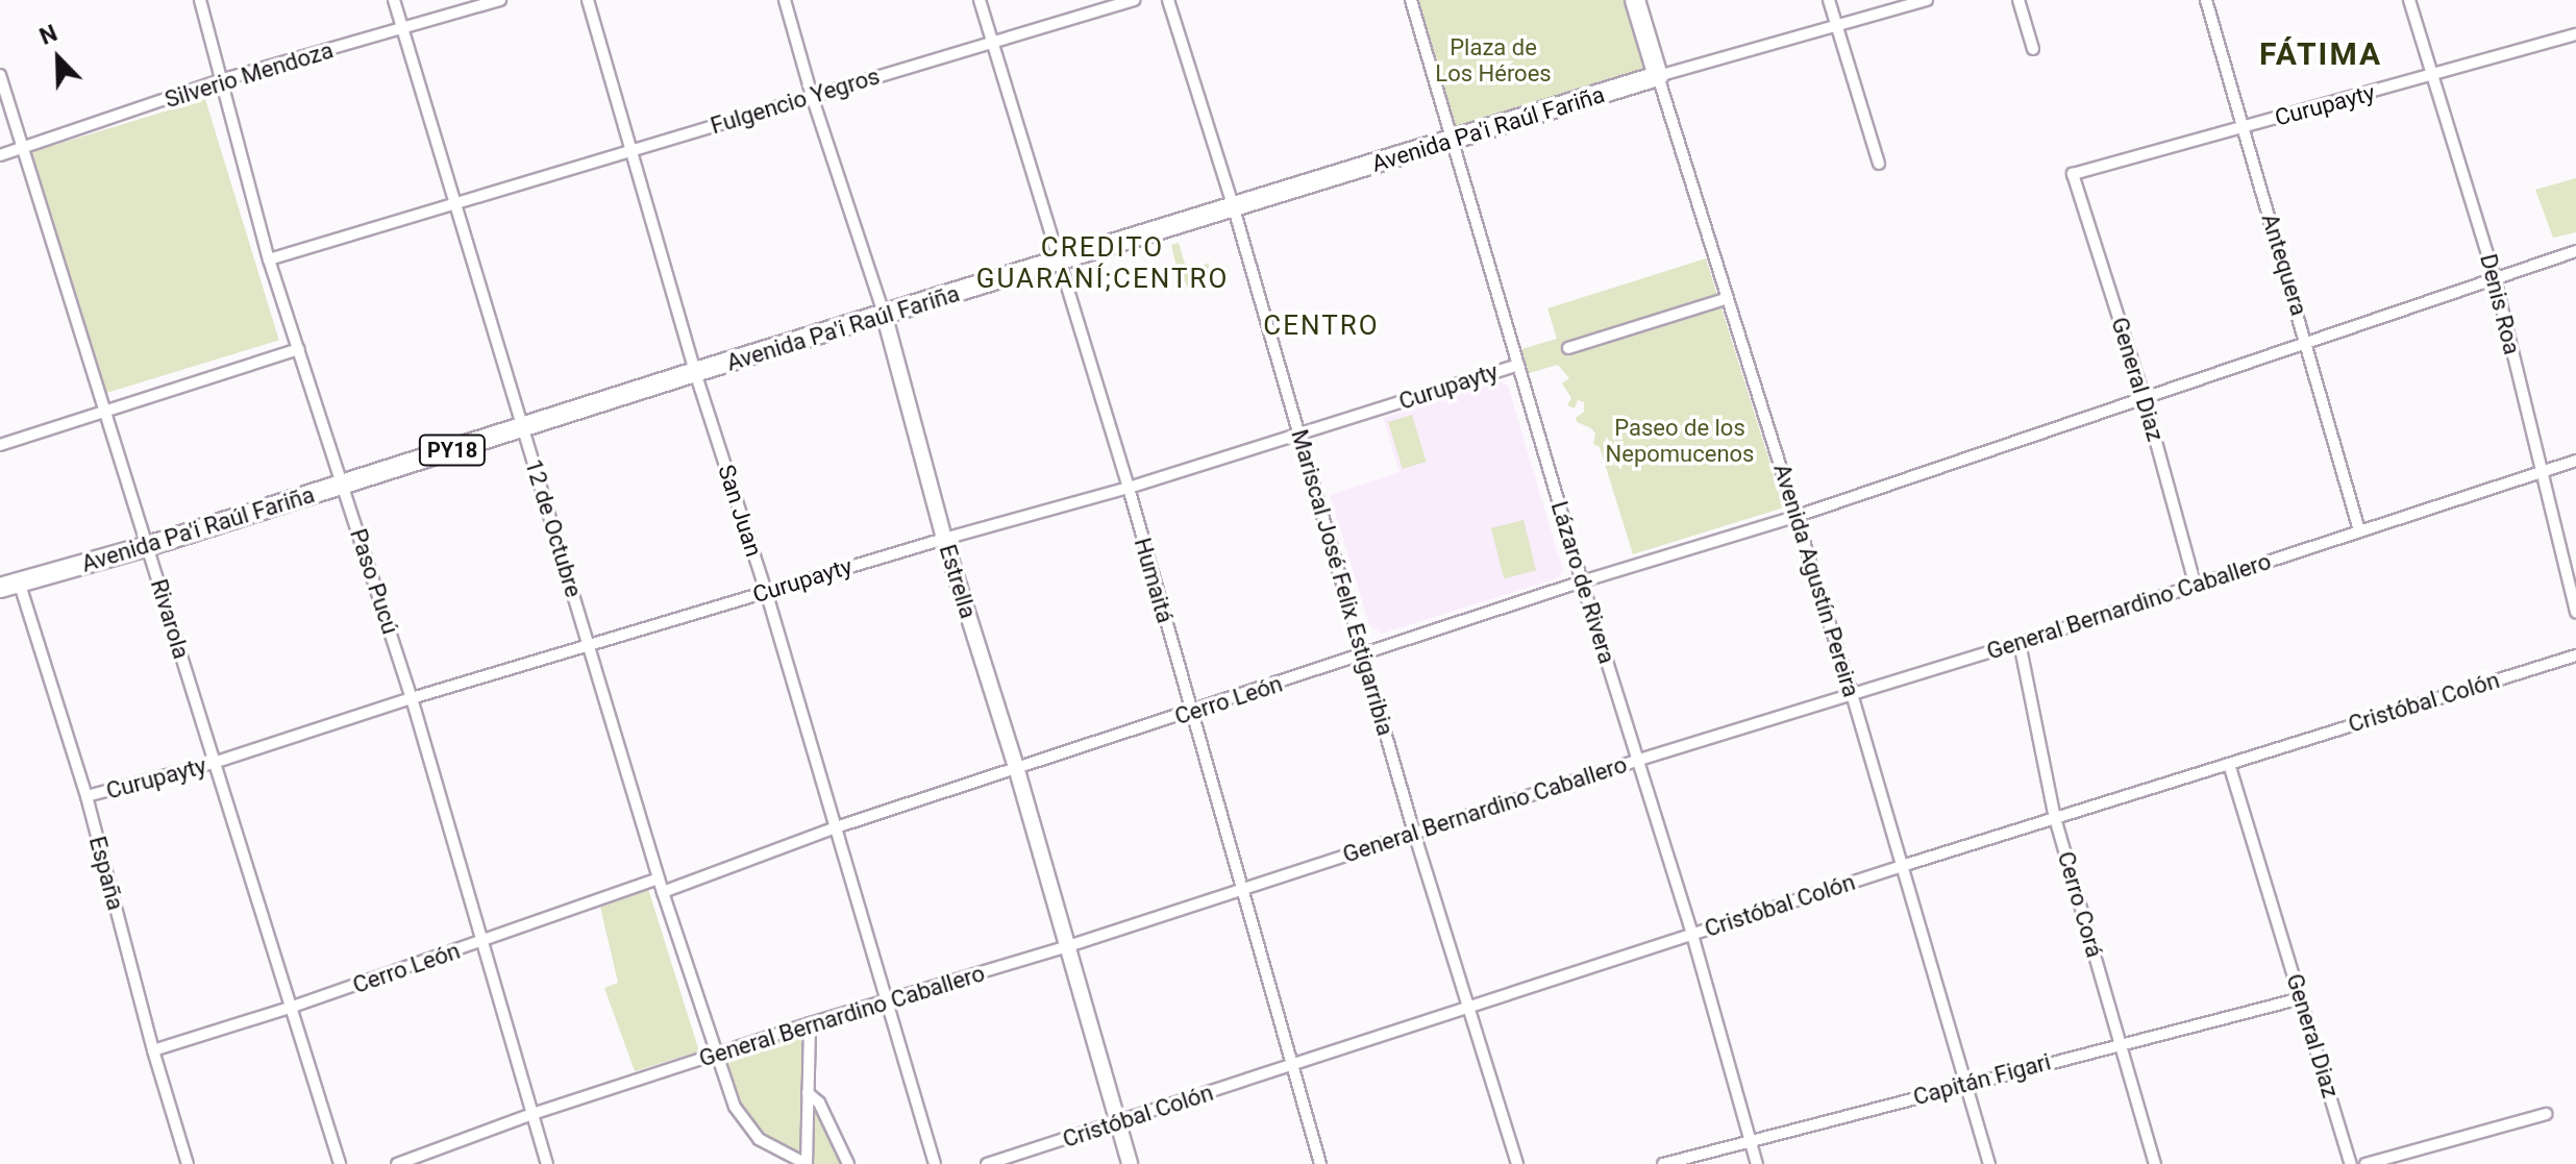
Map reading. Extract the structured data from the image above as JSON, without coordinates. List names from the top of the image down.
{
  "streets": {
    "highway": ["Avenida Pa'i Raúl Fariña", "PY18", "Avenida Agustín Pereira"],
    "main road": ["Estrella"],
    "street": [
      "Silverio Mendoza",
      "Fulgencio Yegros",
      "Curupayty",
      "Antequera",
      "Denis Roa",
      "General Diaz",
      "San Juan",
      "12 de Octubre",
      "Humaitá",
      "Paso Pucú",
      "Mariscal José Felix Estigarribia",
      "Lázaro de Rivera",
      "General Bernardino Caballero",
      "Rivarola",
      "Cerro León",
      "Cristóbal Colón",
      "España",
      "Cerro Corá",
      "Capitán Figari"
    ]
  },
  "crossings": [
    ["Silverio Mendoza", "12 de Octubre"],
    ["Silverio Mendoza", "Paso Pucú"],
    ["Silverio Mendoza", "Rivarola"],
    ["Fulgencio Yegros", "San Juan"],
    ["Fulgencio Yegros", "12 de Octubre"],
    ["Fulgencio Yegros", "Humaitá"],
    ["Fulgencio Yegros", "Paso Pucú"],
    ["Fulgencio Yegros", "Estrella"],
    ["Curupayty", "Antequera"],
    ["Curupayty", "Denis Roa"],
    ["Curupayty", "General Diaz"],
    ["Curupayty", "San Juan"],
    ["Curupayty", "12 de Octubre"],
    ["Curupayty", "Humaitá"],
    ["Curupayty", "Paso Pucú"],
    ["Curupayty", "Estrella"],
    ["Curupayty", "Mariscal José Felix Estigarribia"],
    ["Curupayty", "Lázaro de Rivera"],
    ["Curupayty", "Rivarola"],
    ["Curupayty", "España"],
    ["Avenida Pa'i Raúl Fariña", "San Juan"],
    ["Avenida Pa'i Raúl Fariña", "12 de Octubre"],
    ["Avenida Pa'i Raúl Fariña", "Humaitá"],
    ["Avenida Pa'i Raúl Fariña", "Avenida Agustín Pereira"],
    ["Avenida Pa'i Raúl Fariña", "Paso Pucú"],
    ["Avenida Pa'i Raúl Fariña", "Estrella"],
    ["Avenida Pa'i Raúl Fariña", "Mariscal José Felix Estigarribia"],
    ["Avenida Pa'i Raúl Fariña", "Lázaro de Rivera"],
    ["Avenida Pa'i Raúl Fariña", "Rivarola"],
    ["Avenida Pa'i Raúl Fariña", "España"],
    ["Antequera", "General Bernardino Caballero"],
    ["Antequera", "Cerro León"],
    ["Denis Roa", "General Bernardino Caballero"],
    ["Denis Roa", "Cerro León"],
    ["General Diaz", "General Bernardino Caballero"],
    ["General Diaz", "Cerro León"],
    ["General Diaz", "Cristóbal Colón"],
    ["General Diaz", "Capitán Figari"],
    ["San Juan", "General Bernardino Caballero"],
    ["San Juan", "Cerro León"],
    ["12 de Octubre", "General Bernardino Caballero"],
    ["12 de Octubre", "Cerro León"],
    ["Humaitá", "General Bernardino Caballero"],
    ["Humaitá", "Cerro León"],
    ["Humaitá", "Cristóbal Colón"],
    ["Avenida Agustín Pereira", "General Bernardino Caballero"],
    ["Avenida Agustín Pereira", "Cerro León"],
    ["Avenida Agustín Pereira", "Cristóbal Colón"],
    ["Avenida Agustín Pereira", "Capitán Figari"],
    ["Paso Pucú", "General Bernardino Caballero"],
    ["Paso Pucú", "Cerro León"],
    ["Estrella", "General Bernardino Caballero"],
    ["Estrella", "Cerro León"],
    ["Estrella", "Cristóbal Colón"],
    ["Mariscal José Felix Estigarribia", "General Bernardino Caballero"],
    ["Mariscal José Felix Estigarribia", "Cerro León"],
    ["Mariscal José Felix Estigarribia", "Cristóbal Colón"],
    ["Lázaro de Rivera", "General Bernardino Caballero"],
    ["Lázaro de Rivera", "Cerro León"],
    ["Lázaro de Rivera", "Cristóbal Colón"],
    ["Lázaro de Rivera", "Capitán Figari"],
    ["General Bernardino Caballero", "Cerro Corá"],
    ["Rivarola", "Cerro León"],
    ["Cerro León", "España"],
    ["Cristóbal Colón", "Cerro Corá"],
    ["Cerro Corá", "Capitán Figari"]
  ],
  "districts": ["FÁTIMA", "CREDITO GUARANÍ;CENTRO", "CENTRO"],
  "parks": ["Plaza de Los Héroes", "Paseo de los Nepomucenos"],
  "north": "top left"
}
